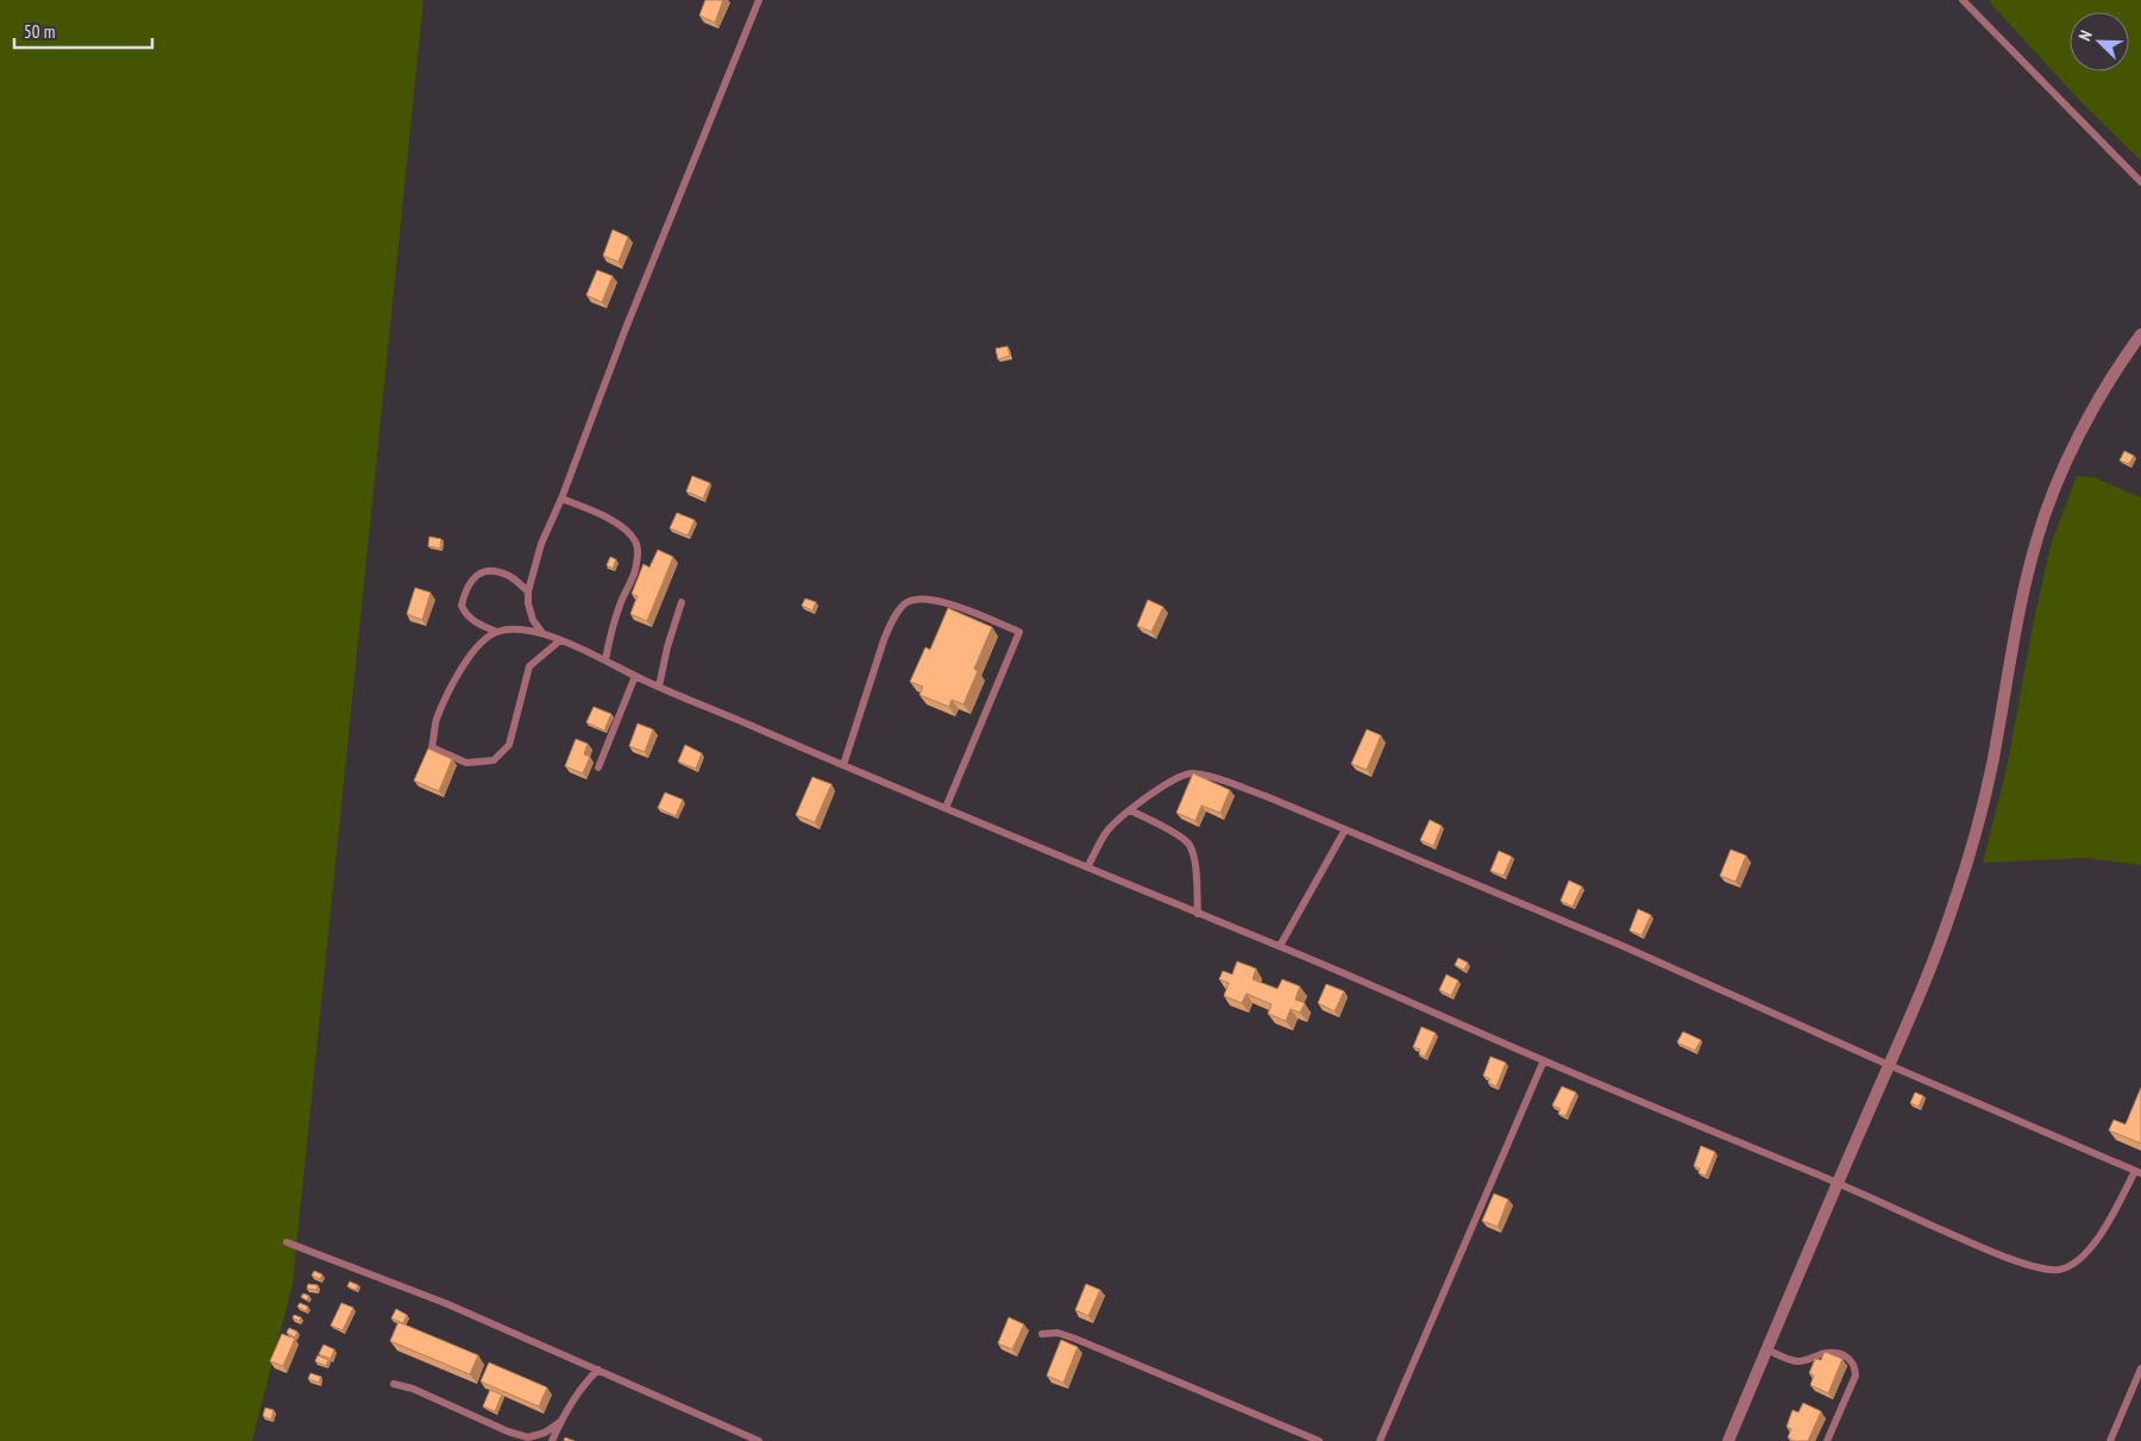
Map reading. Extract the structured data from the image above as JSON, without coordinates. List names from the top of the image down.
{
  "scale_bar": "50 m",
  "north": "top left"
}
